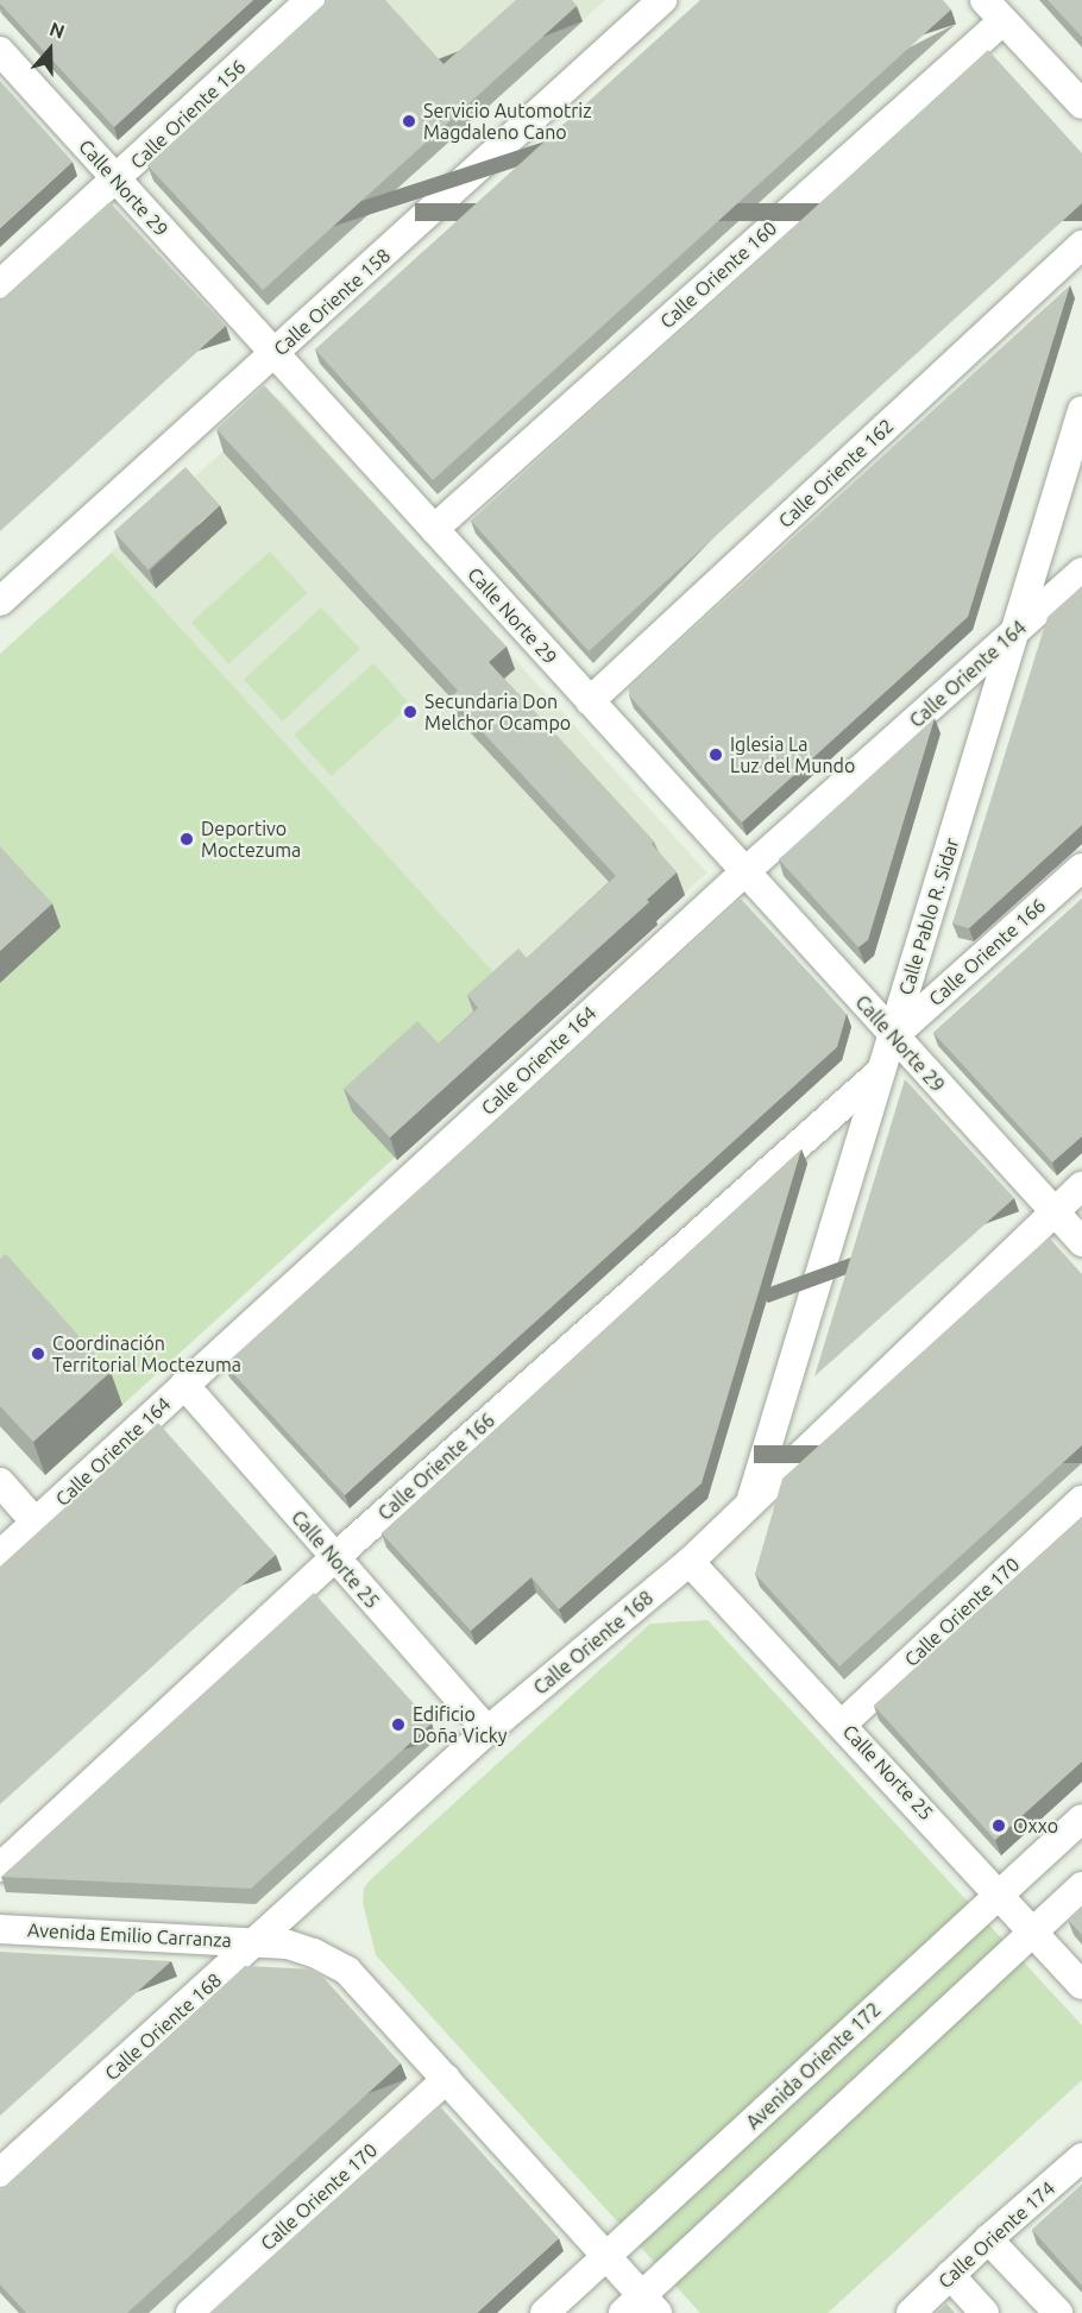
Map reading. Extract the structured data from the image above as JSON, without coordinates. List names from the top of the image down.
{
  "streets": {
    "street": [
      "Calle Oriente 156",
      "Calle Norte 29",
      "Calle Oriente 160",
      "Calle Oriente 158",
      "Calle Oriente 162",
      "Calle Oriente 164",
      "Calle Pablo R. Sidar",
      "Calle Oriente 166",
      "Calle Norte 25",
      "Calle Oriente 170",
      "Calle Oriente 168",
      "Avenida Emilio Carranza",
      "Avenida Oriente 172",
      "Calle Oriente 174"
    ]
  },
  "crossings": [
    ["Calle Oriente 156", "Calle Norte 29"],
    ["Calle Norte 29", "Calle Oriente 160"],
    ["Calle Norte 29", "Calle Oriente 158"],
    ["Calle Norte 29", "Calle Oriente 162"],
    ["Calle Norte 29", "Calle Oriente 164"],
    ["Calle Norte 29", "Calle Pablo R. Sidar"],
    ["Calle Norte 29", "Calle Oriente 166"],
    ["Calle Norte 29", "Calle Oriente 168"],
    ["Calle Oriente 164", "Calle Pablo R. Sidar"],
    ["Calle Oriente 164", "Calle Norte 25"],
    ["Calle Pablo R. Sidar", "Calle Oriente 166"],
    ["Calle Pablo R. Sidar", "Calle Oriente 168"],
    ["Calle Oriente 166", "Calle Norte 25"],
    ["Calle Norte 25", "Calle Oriente 170"],
    ["Calle Norte 25", "Calle Oriente 168"],
    ["Calle Norte 25", "Avenida Oriente 172"],
    ["Calle Oriente 168", "Avenida Emilio Carranza"]
  ],
  "places": [
    "Servicio Automotriz Magdaleno Cano",
    "Secundaria Don Melchor Ocampo",
    "Iglesia La Luz del Mundo",
    "Deportivo Moctezuma",
    "Coordinación Territorial Moctezuma",
    "Edificio Doña Vicky",
    "Oxxo"
  ],
  "north": "top"
}
